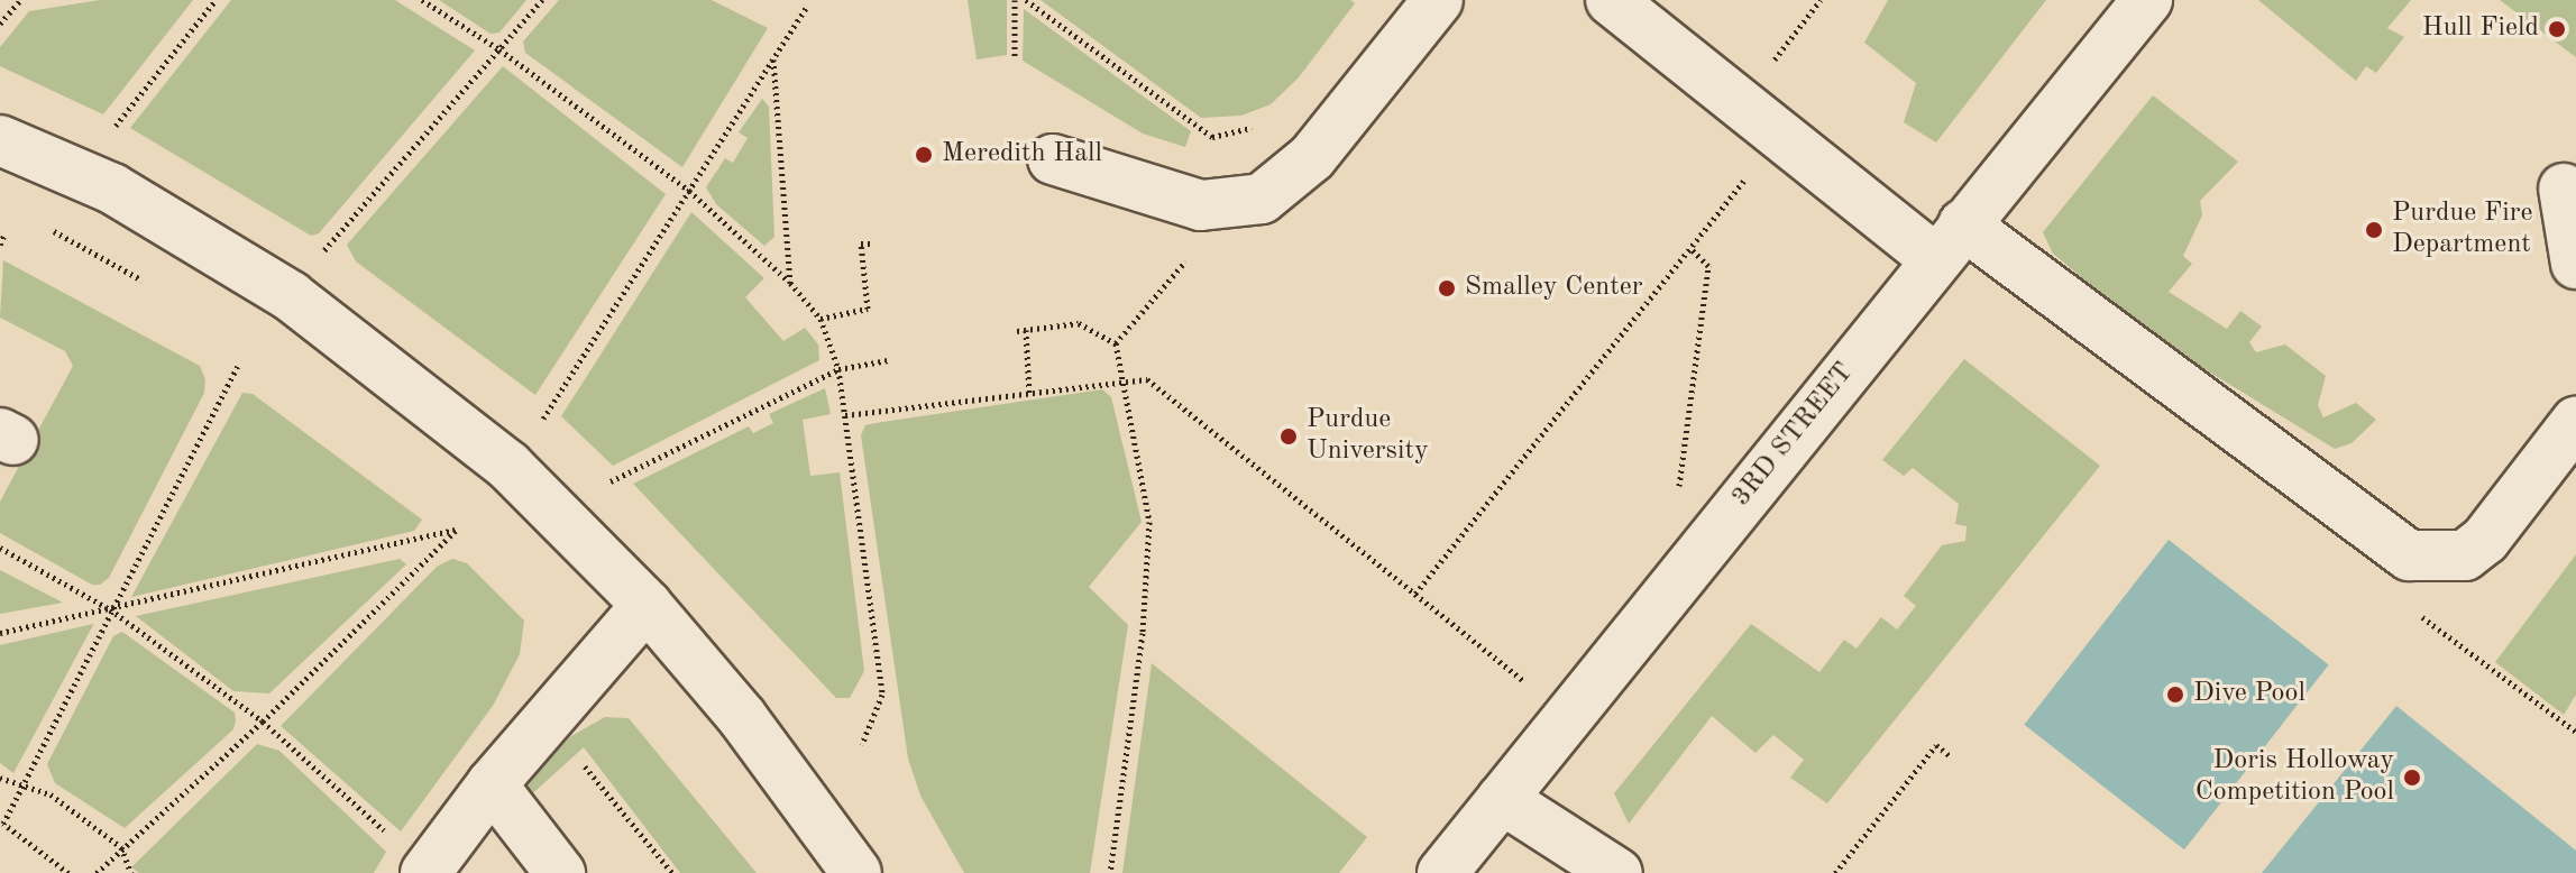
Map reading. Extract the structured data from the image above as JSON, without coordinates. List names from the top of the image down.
{
  "streets": {
    "street": ["3RD STREET"]
  },
  "places": [
    "Hull Field",
    "Meredith Hall",
    "Purdue Fire Department",
    "Smalley Center",
    "Purdue University",
    "Dive Pool",
    "Doris Holloway Competition Pool"
  ]
}
